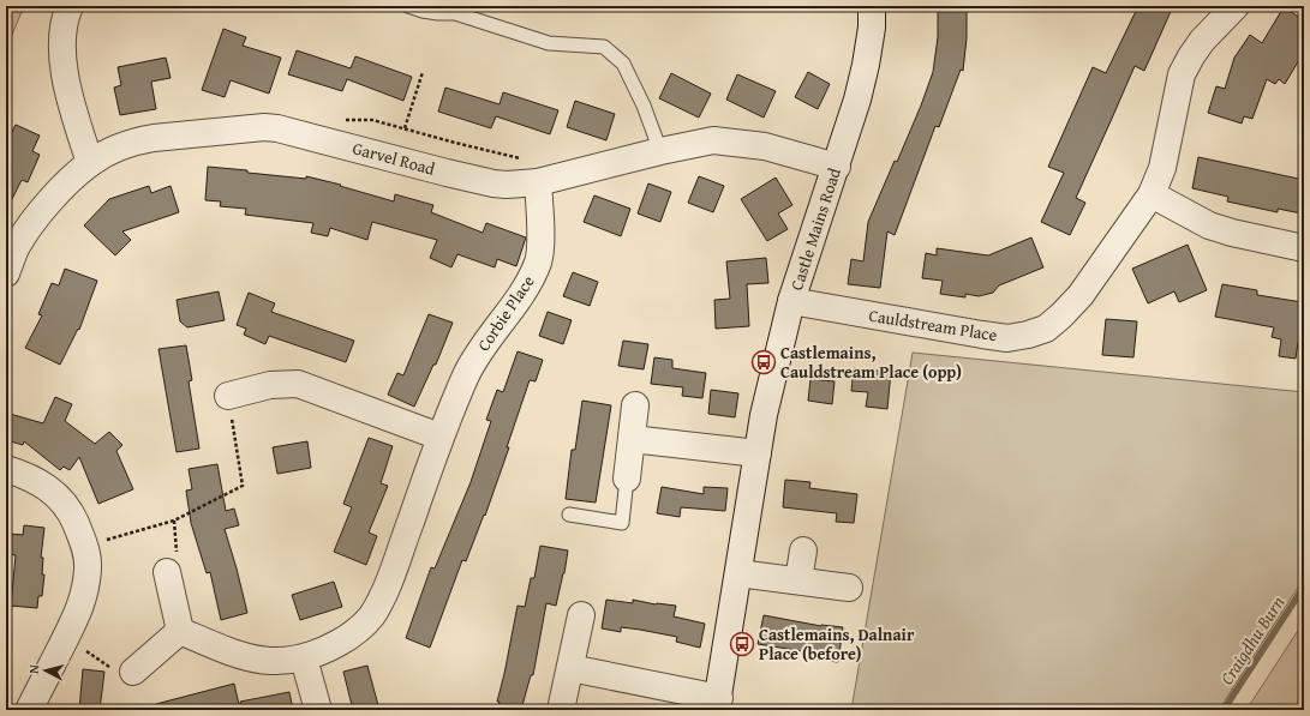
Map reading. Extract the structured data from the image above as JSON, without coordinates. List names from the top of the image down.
{
  "streets": {
    "street": [
      "Garvel Road",
      "Castle Mains Road",
      "Corbie Place",
      "Cauldstream Place"
    ]
  },
  "crossings": [
    ["Garvel Road", "Castle Mains Road"],
    ["Garvel Road", "Corbie Place"],
    ["Castle Mains Road", "Cauldstream Place"]
  ],
  "water": ["Craigdhu Burn"],
  "places": {
    "bus stop": ["Castlemains, Cauldstream Place (opp)", "Castlemains, Dalnair Place (before)"]
  },
  "north": "left"
}
